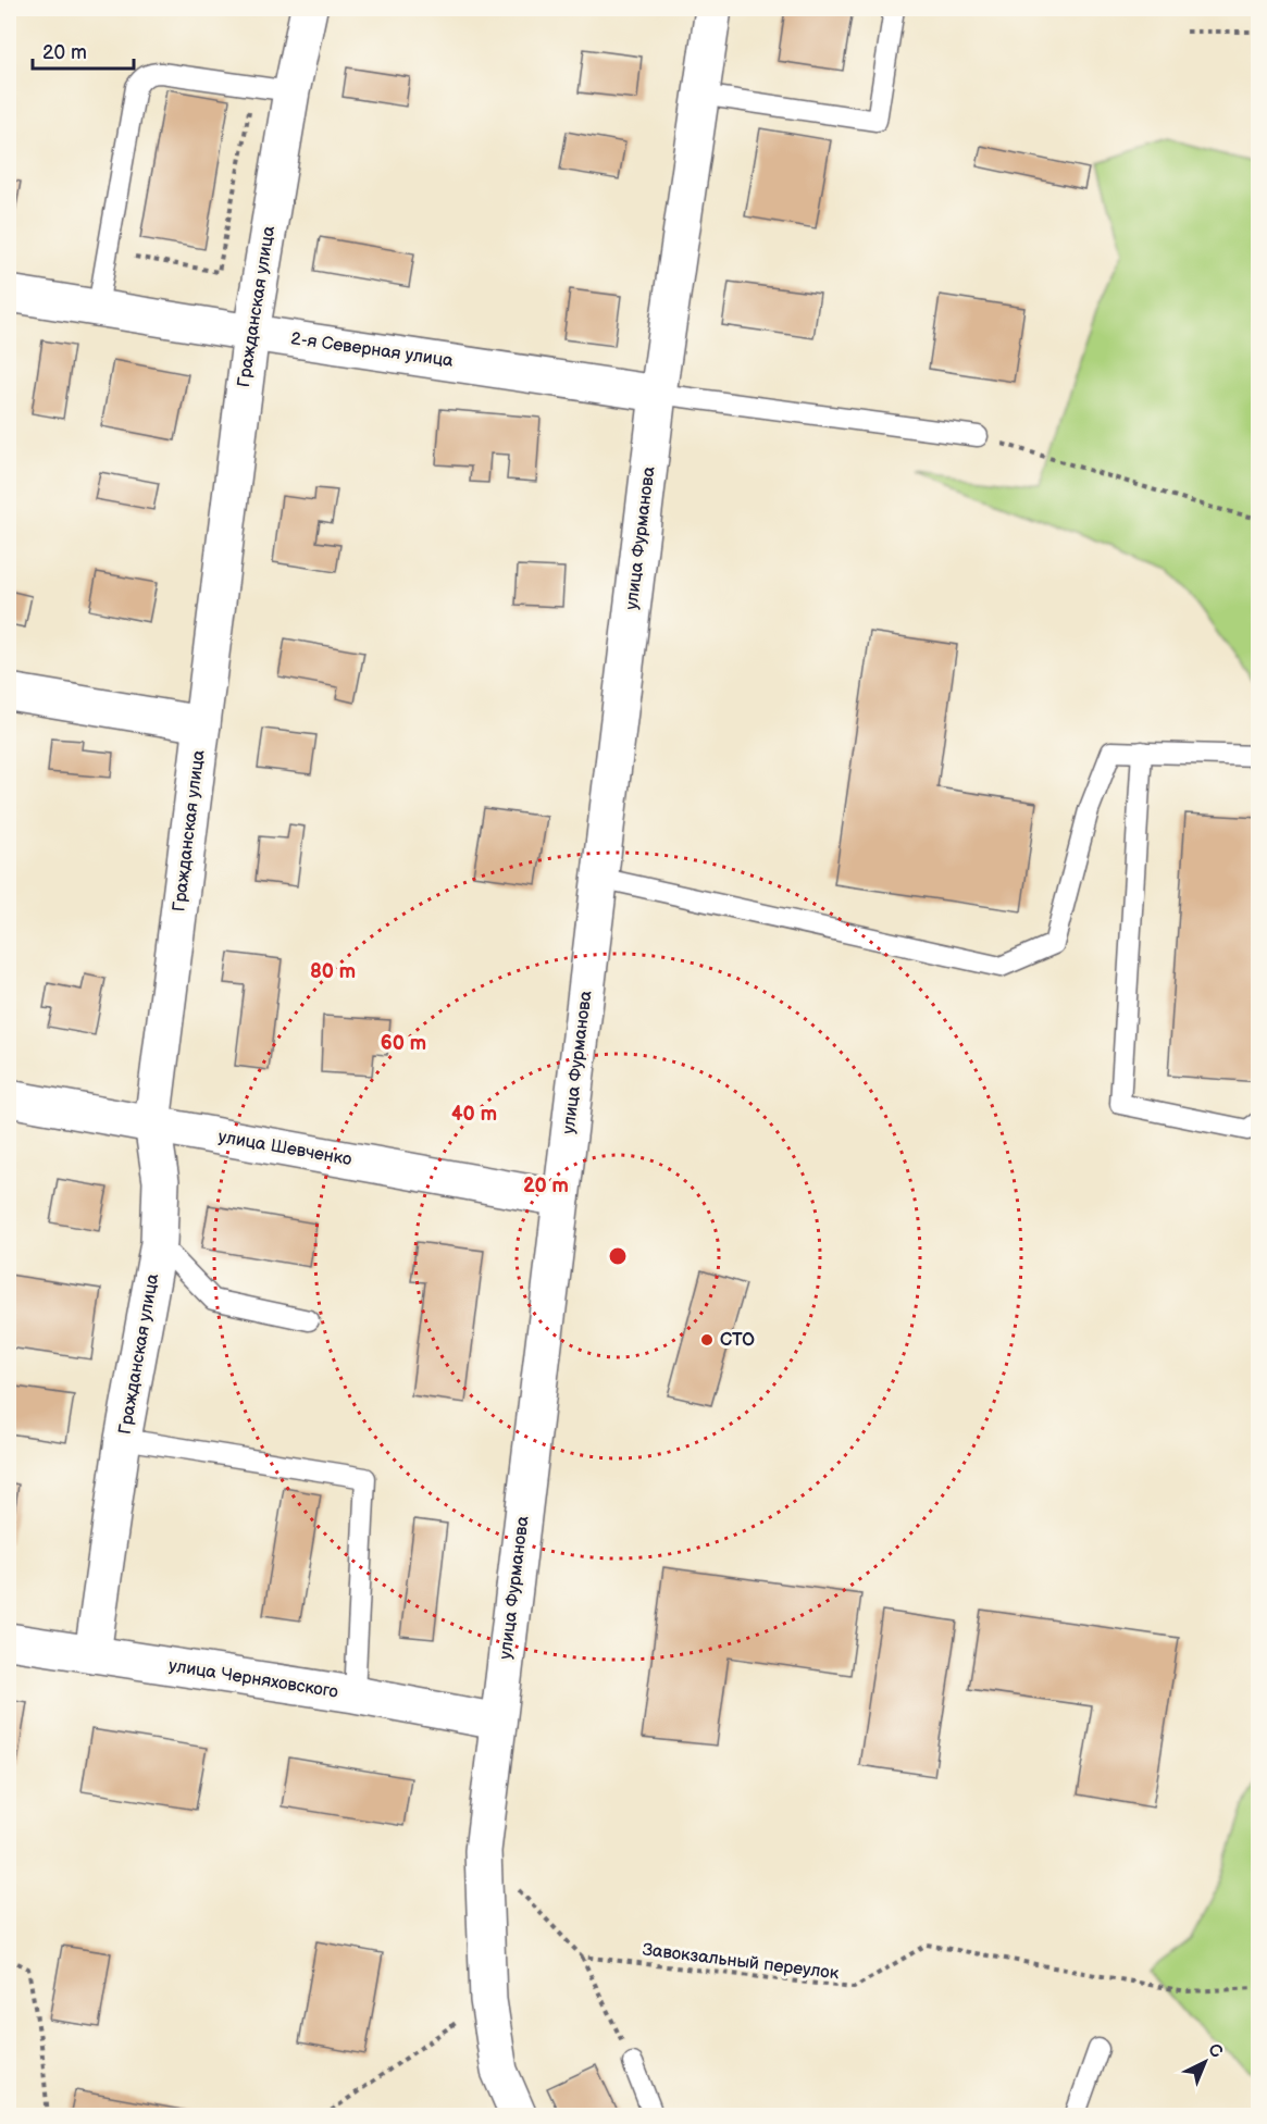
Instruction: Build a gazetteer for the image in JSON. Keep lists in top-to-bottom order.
{
  "streets": {
    "street": [
      "Гражданская улица",
      "2-я Северная улица",
      "улица Фурманова",
      "улица Шевченко",
      "улица Черняховского"
    ],
    "path": ["Завокзальный переулок"]
  },
  "crossings": [
    ["Гражданская улица", "2-я Северная улица"],
    ["Гражданская улица", "улица Шевченко"],
    ["Гражданская улица", "улица Черняховского"],
    ["2-я Северная улица", "улица Фурманова"],
    ["улица Фурманова", "улица Шевченко"],
    ["улица Фурманова", "улица Черняховского"]
  ],
  "places": ["СТО"],
  "scale_bar": "20 m",
  "north": "top right",
  "rings": [
    "80 m",
    "60 m",
    "40 m",
    "20 m"
  ]
}
